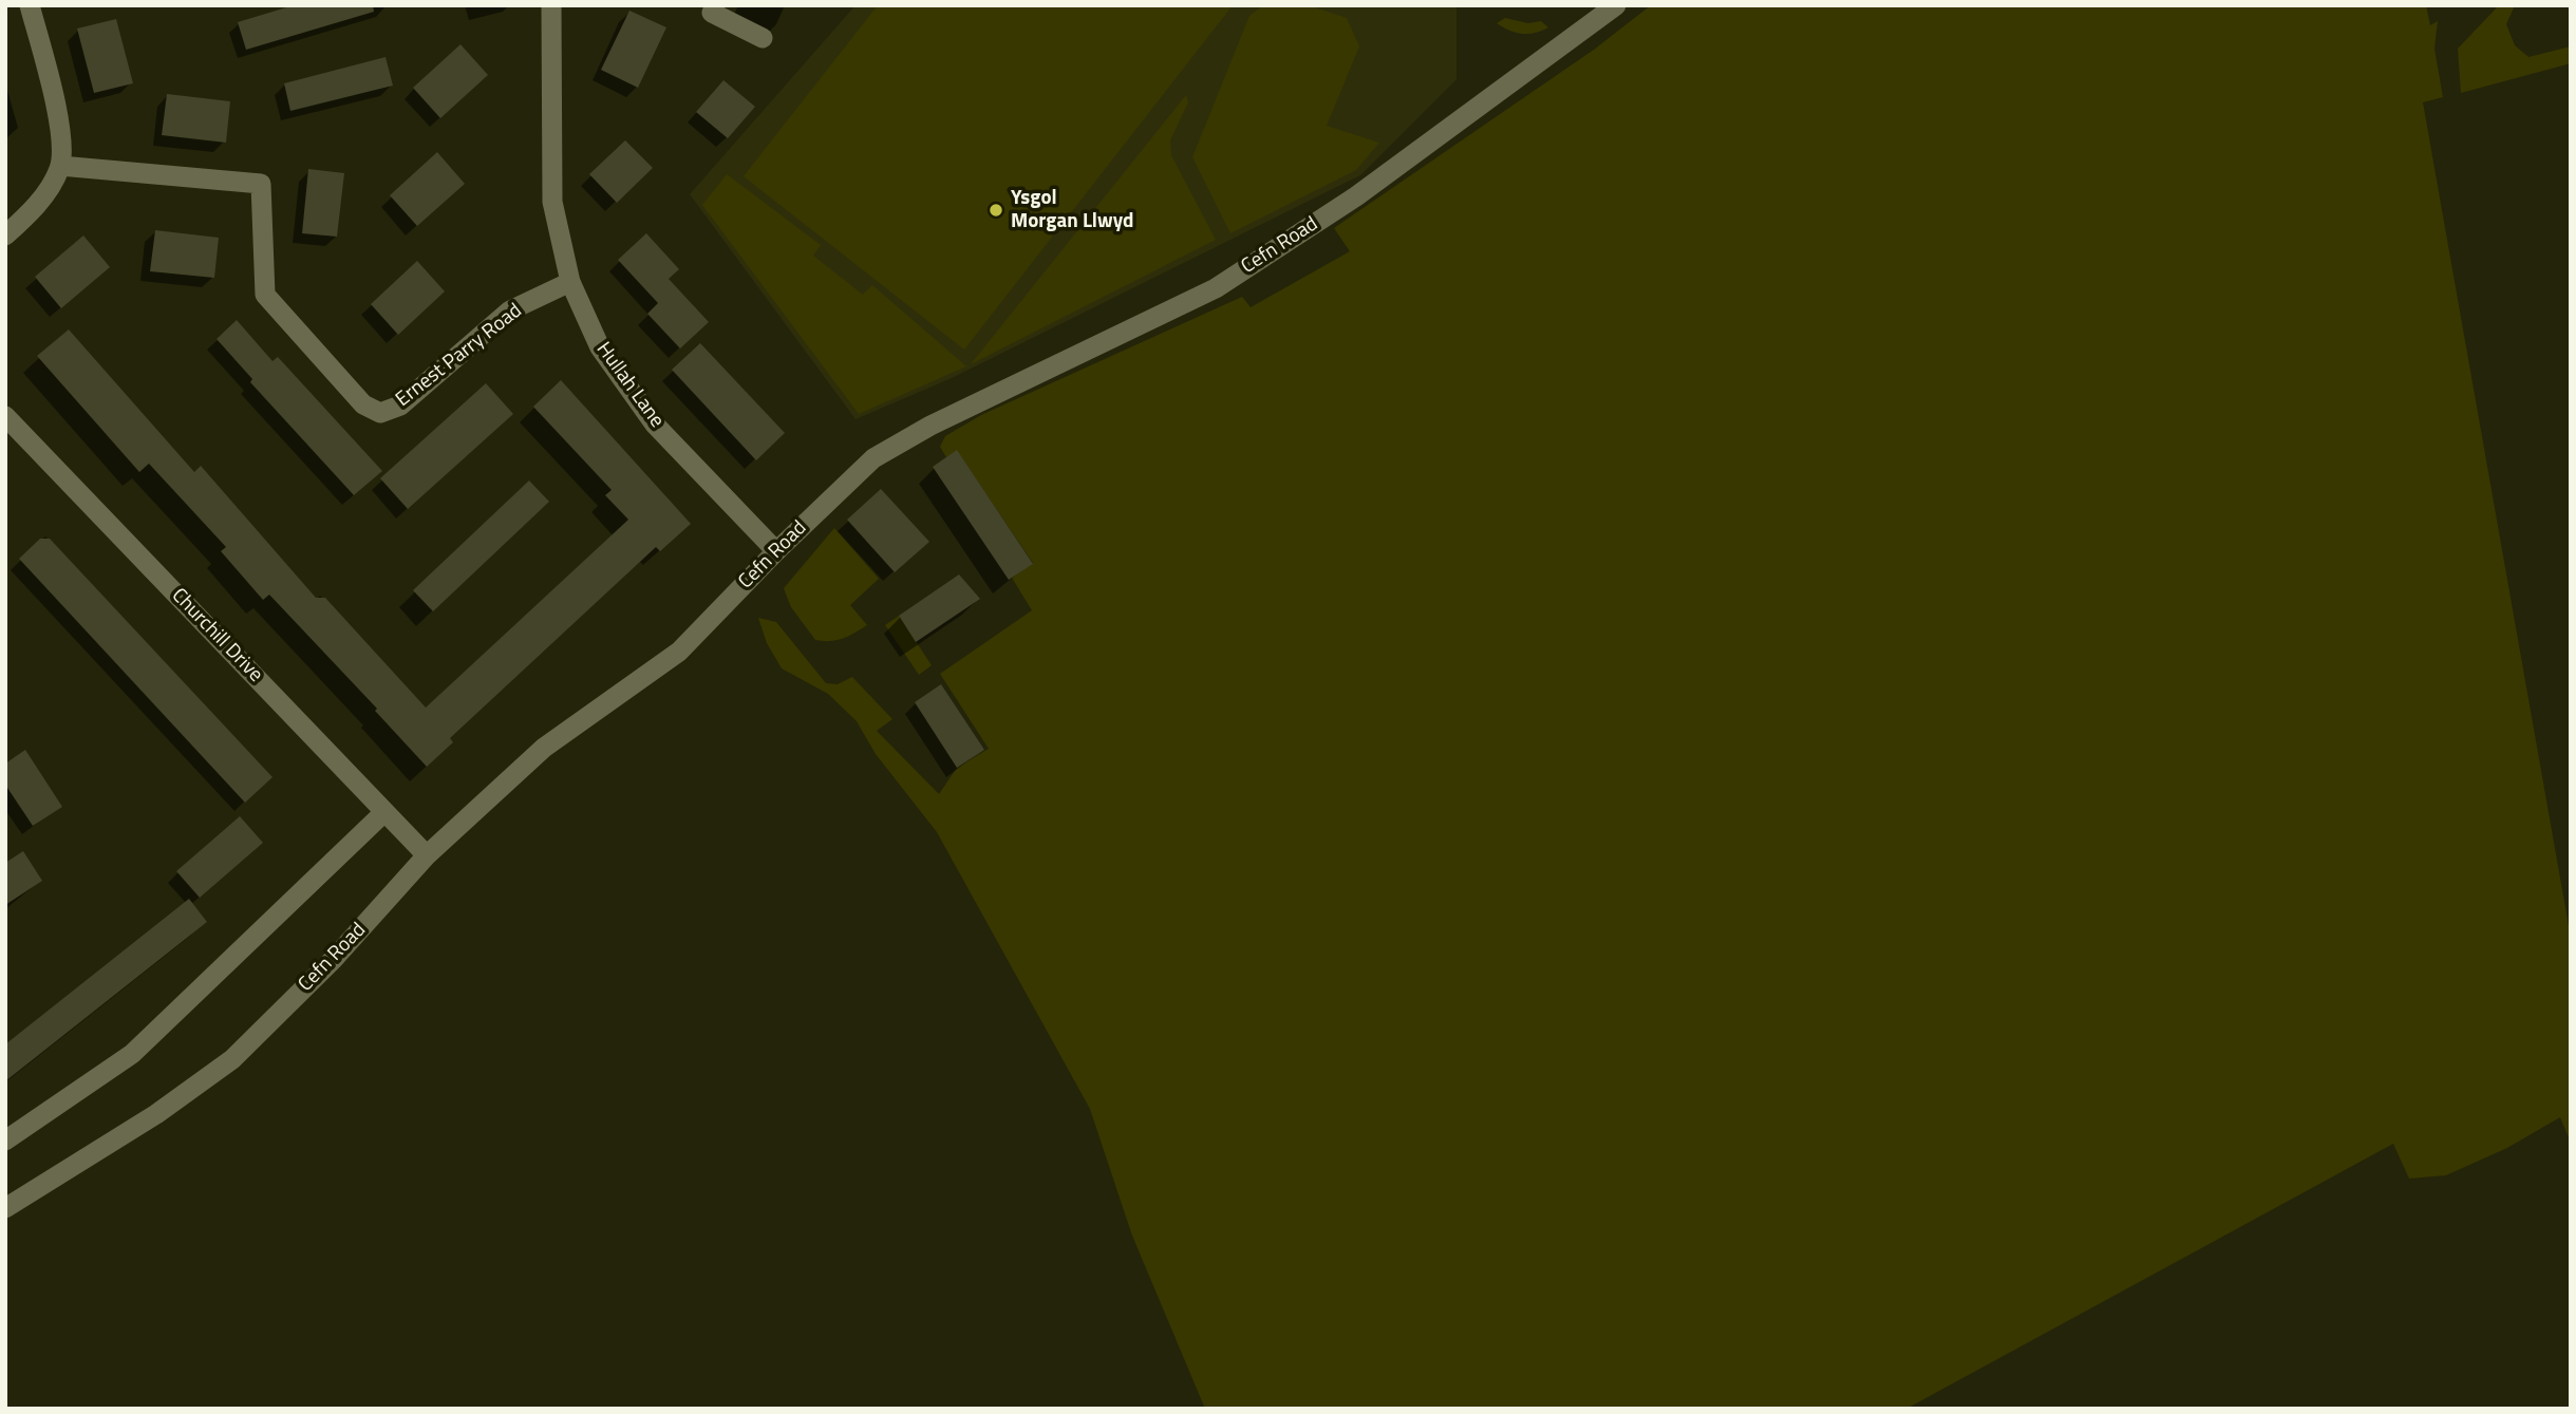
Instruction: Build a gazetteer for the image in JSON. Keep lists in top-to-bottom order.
{
  "streets": {
    "street": [
      "Cefn Road",
      "Ernest Parry Road",
      "Hullah Lane",
      "Churchill Drive"
    ]
  },
  "crossings": [
    ["Cefn Road", "Hullah Lane"],
    ["Cefn Road", "Churchill Drive"],
    ["Ernest Parry Road", "Hullah Lane"]
  ],
  "places": ["Ysgol Morgan Llwyd"]
}
